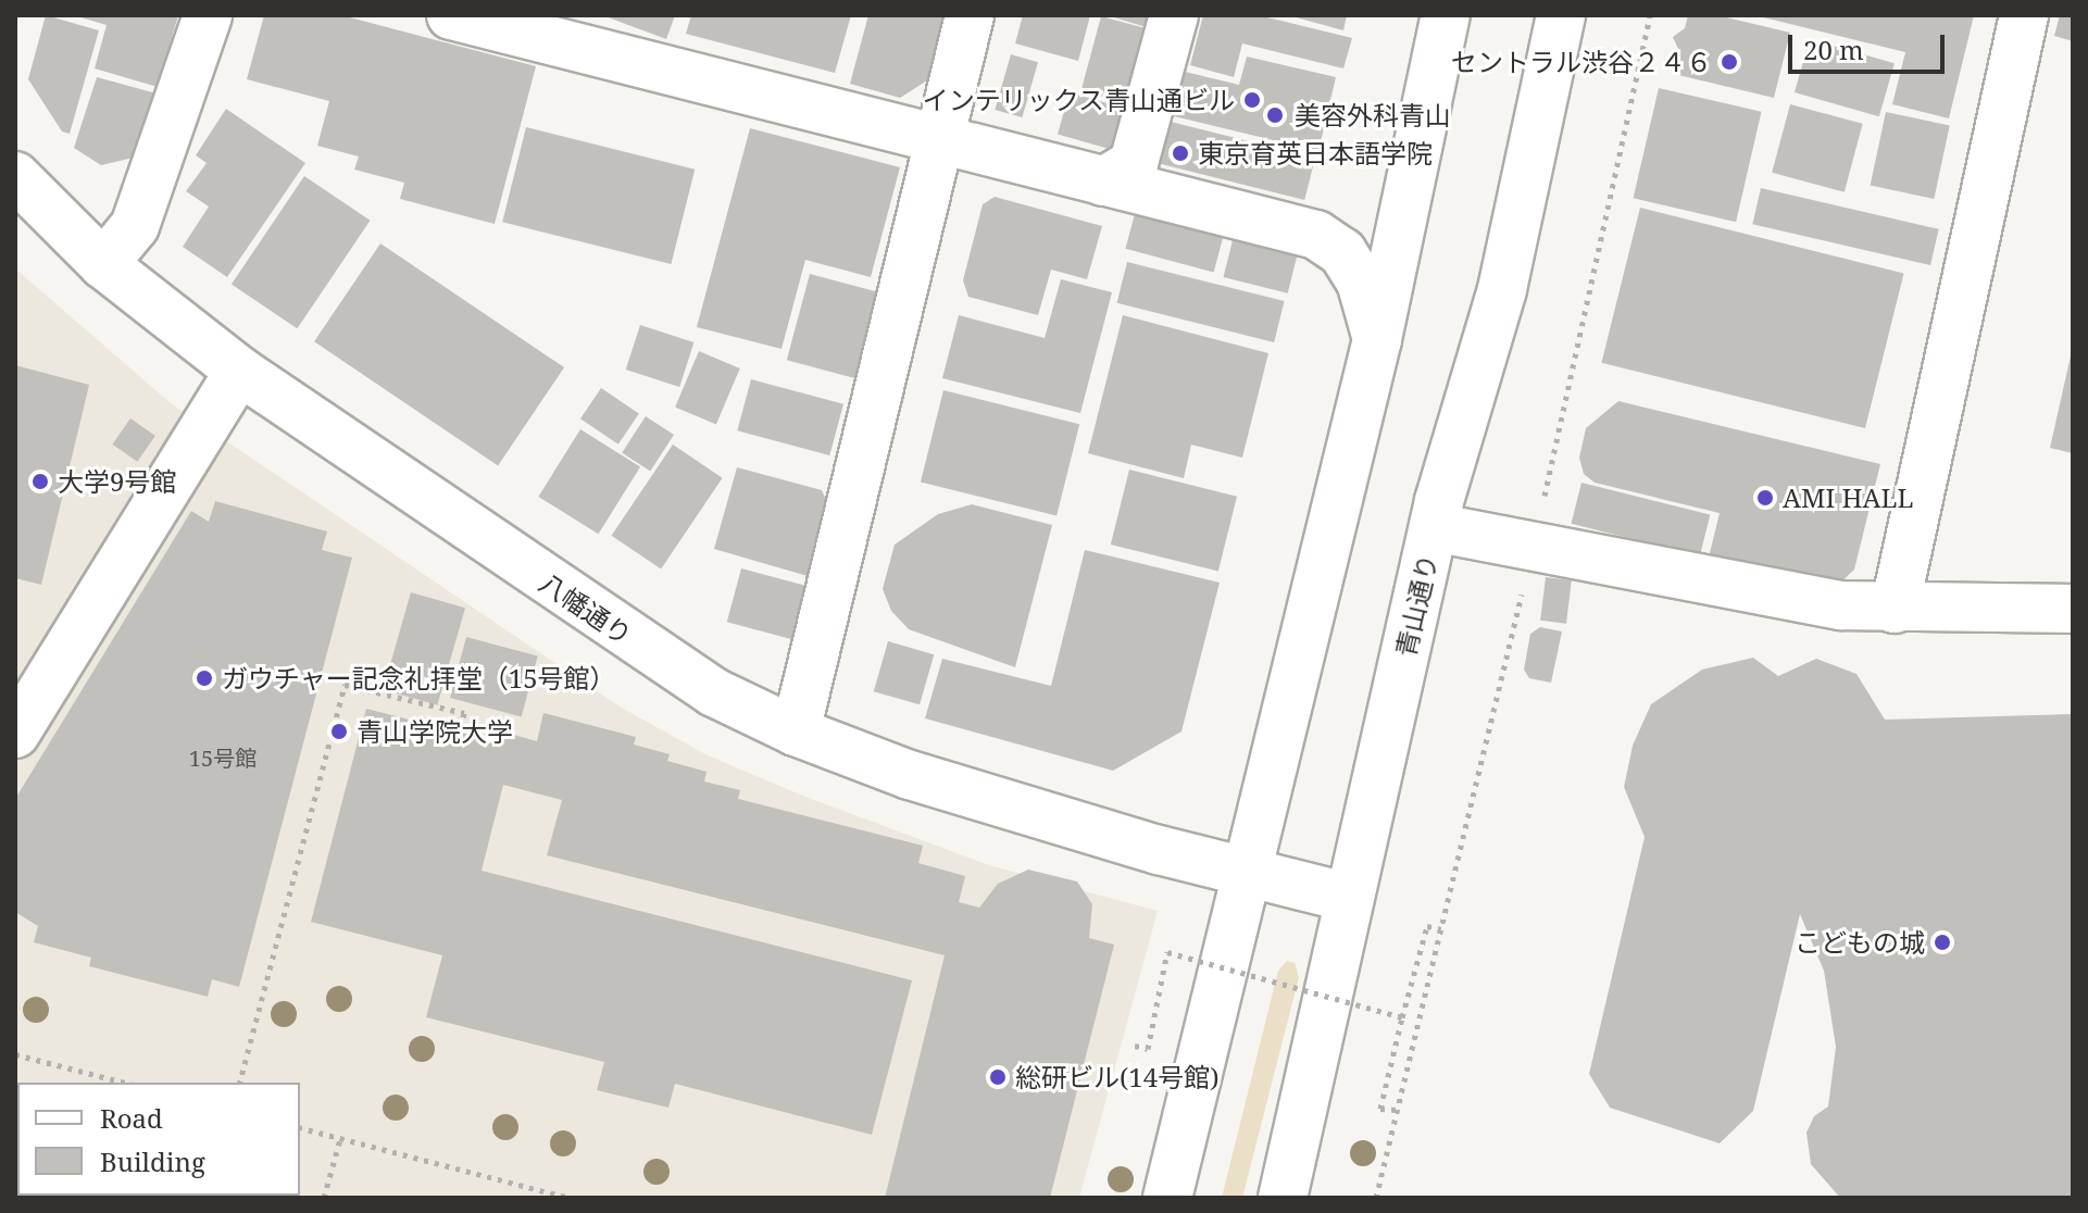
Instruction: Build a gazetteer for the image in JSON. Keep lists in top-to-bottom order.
{
  "streets": {
    "main road": ["青山通り", "八幡通り"]
  },
  "crossings": [
    ["青山通り", "八幡通り"]
  ],
  "places": [
    "セントラル渋谷２４６",
    "インテリックス青山通ビル",
    "美容外科青山",
    "東京育英日本語学院",
    "大学9号館",
    "AMI HALL",
    "ガウチャー記念礼拝堂（15号館）",
    "青山学院大学",
    "こどもの城",
    "総研ビル(14号館)"
  ],
  "house_numbers": ["15号館"],
  "legend": ["Road", "Building"],
  "scale_bar": "20 m"
}
